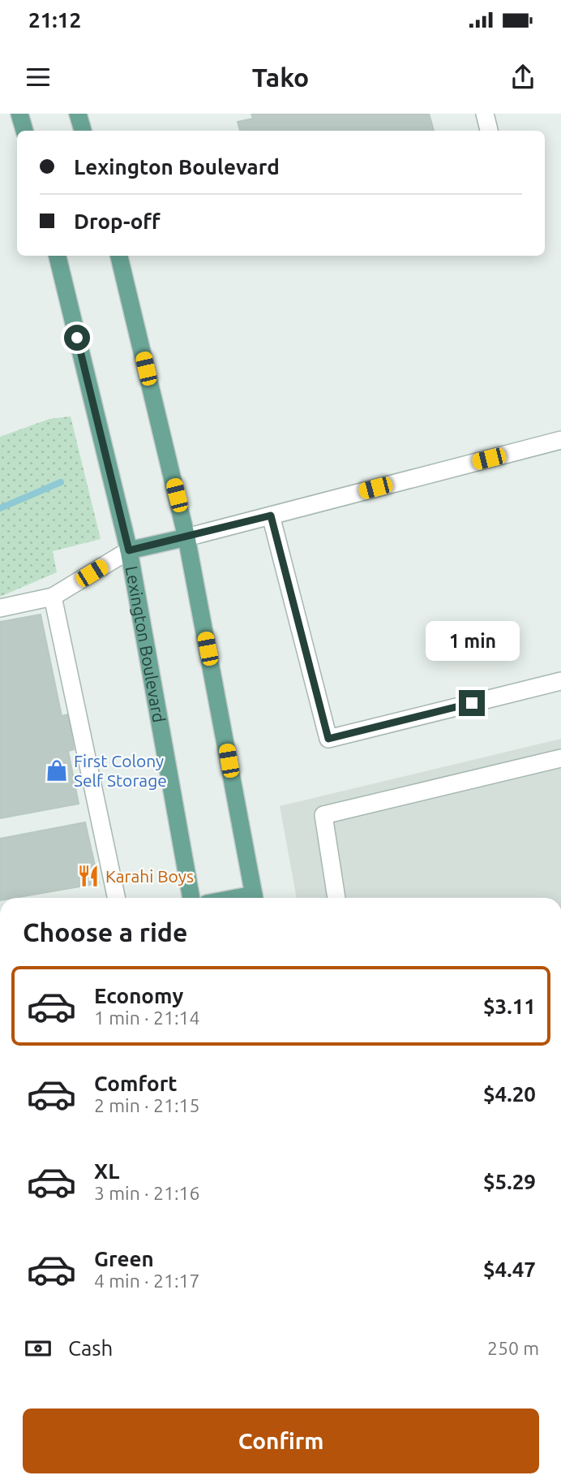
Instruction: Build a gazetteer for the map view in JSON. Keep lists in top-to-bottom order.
{
  "streets": {
    "main road": ["Lexington Boulevard"]
  },
  "places": {
    "shop": ["First Colony Self Storage"],
    "restaurant": ["Karahi Boys"]
  },
  "page": {
    "status": "21:12",
    "header": "Tako",
    "banner": ["Lexington Boulevard", "Drop-off"],
    "bubble": "1 min",
    "heading": "Choose a ride",
    "list": [
      {
        "name": "Economy",
        "note": "1 min · 21:14",
        "value": "$3.11"
      },
      {
        "name": "Comfort",
        "note": "2 min · 21:15",
        "value": "$4.20"
      },
      {
        "name": "XL",
        "note": "3 min · 21:16",
        "value": "$5.29"
      },
      {
        "name": "Green",
        "note": "4 min · 21:17",
        "value": "$4.47"
      }
    ],
    "pay": ["Cash", "250 m"],
    "buttons": "Confirm"
  }
}
